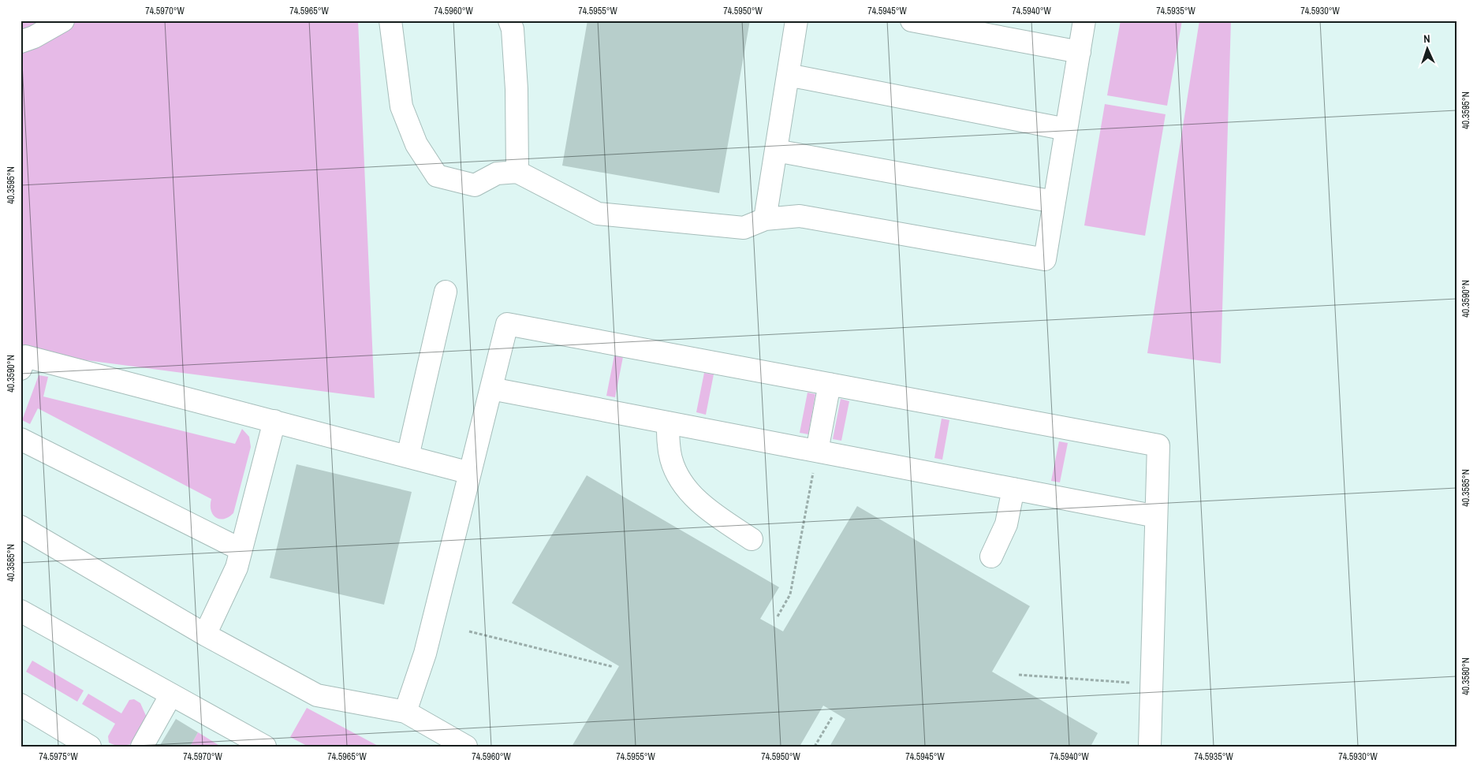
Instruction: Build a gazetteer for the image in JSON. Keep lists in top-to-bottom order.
{
  "north": "top",
  "coordinates": [
    "74.5970°W",
    "74.5965°W",
    "74.5960°W",
    "74.5955°W",
    "74.5950°W",
    "74.5945°W",
    "74.5940°W",
    "74.5935°W",
    "74.5930°W",
    "40.3595°N",
    "40.3590°N",
    "40.3585°N",
    "40.3580°N",
    "74.5975°W"
  ]
}
